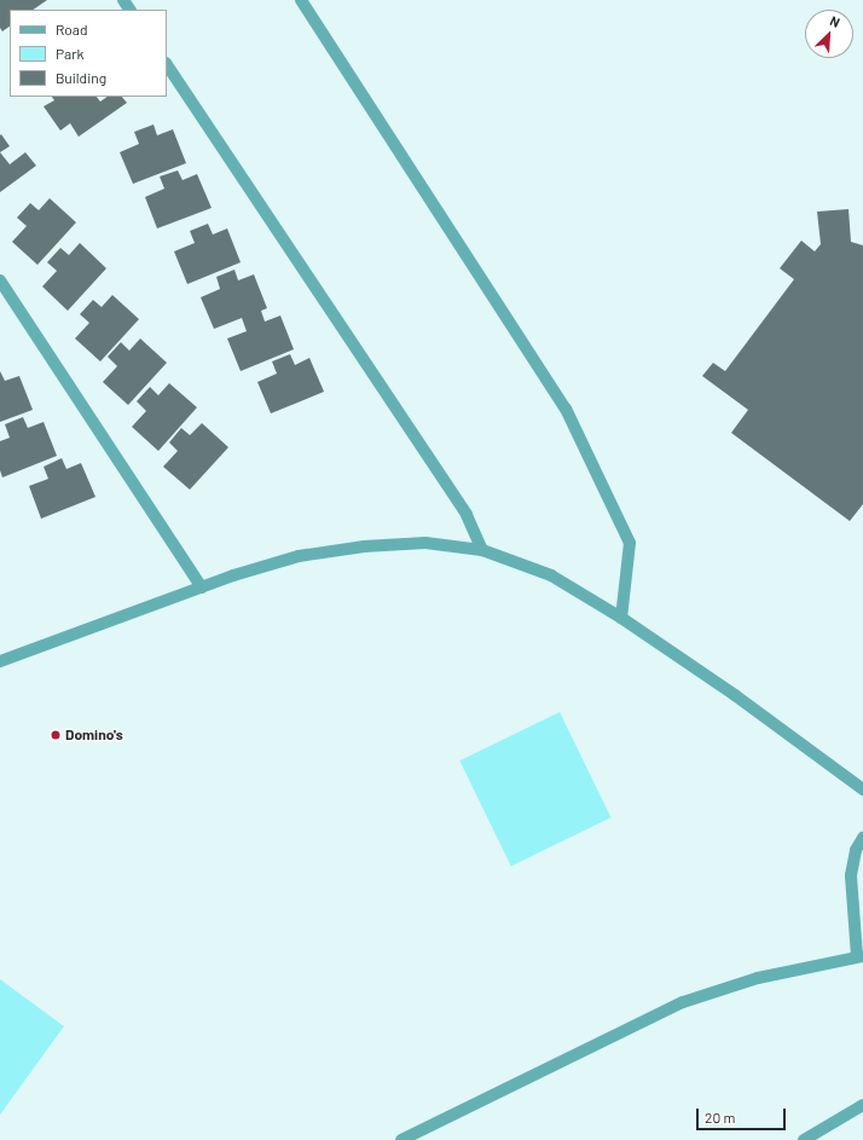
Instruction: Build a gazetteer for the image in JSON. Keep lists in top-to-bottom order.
{
  "places": ["Domino's"],
  "legend": ["Road", "Park", "Building"],
  "scale_bar": "20 m",
  "north": "top right"
}
